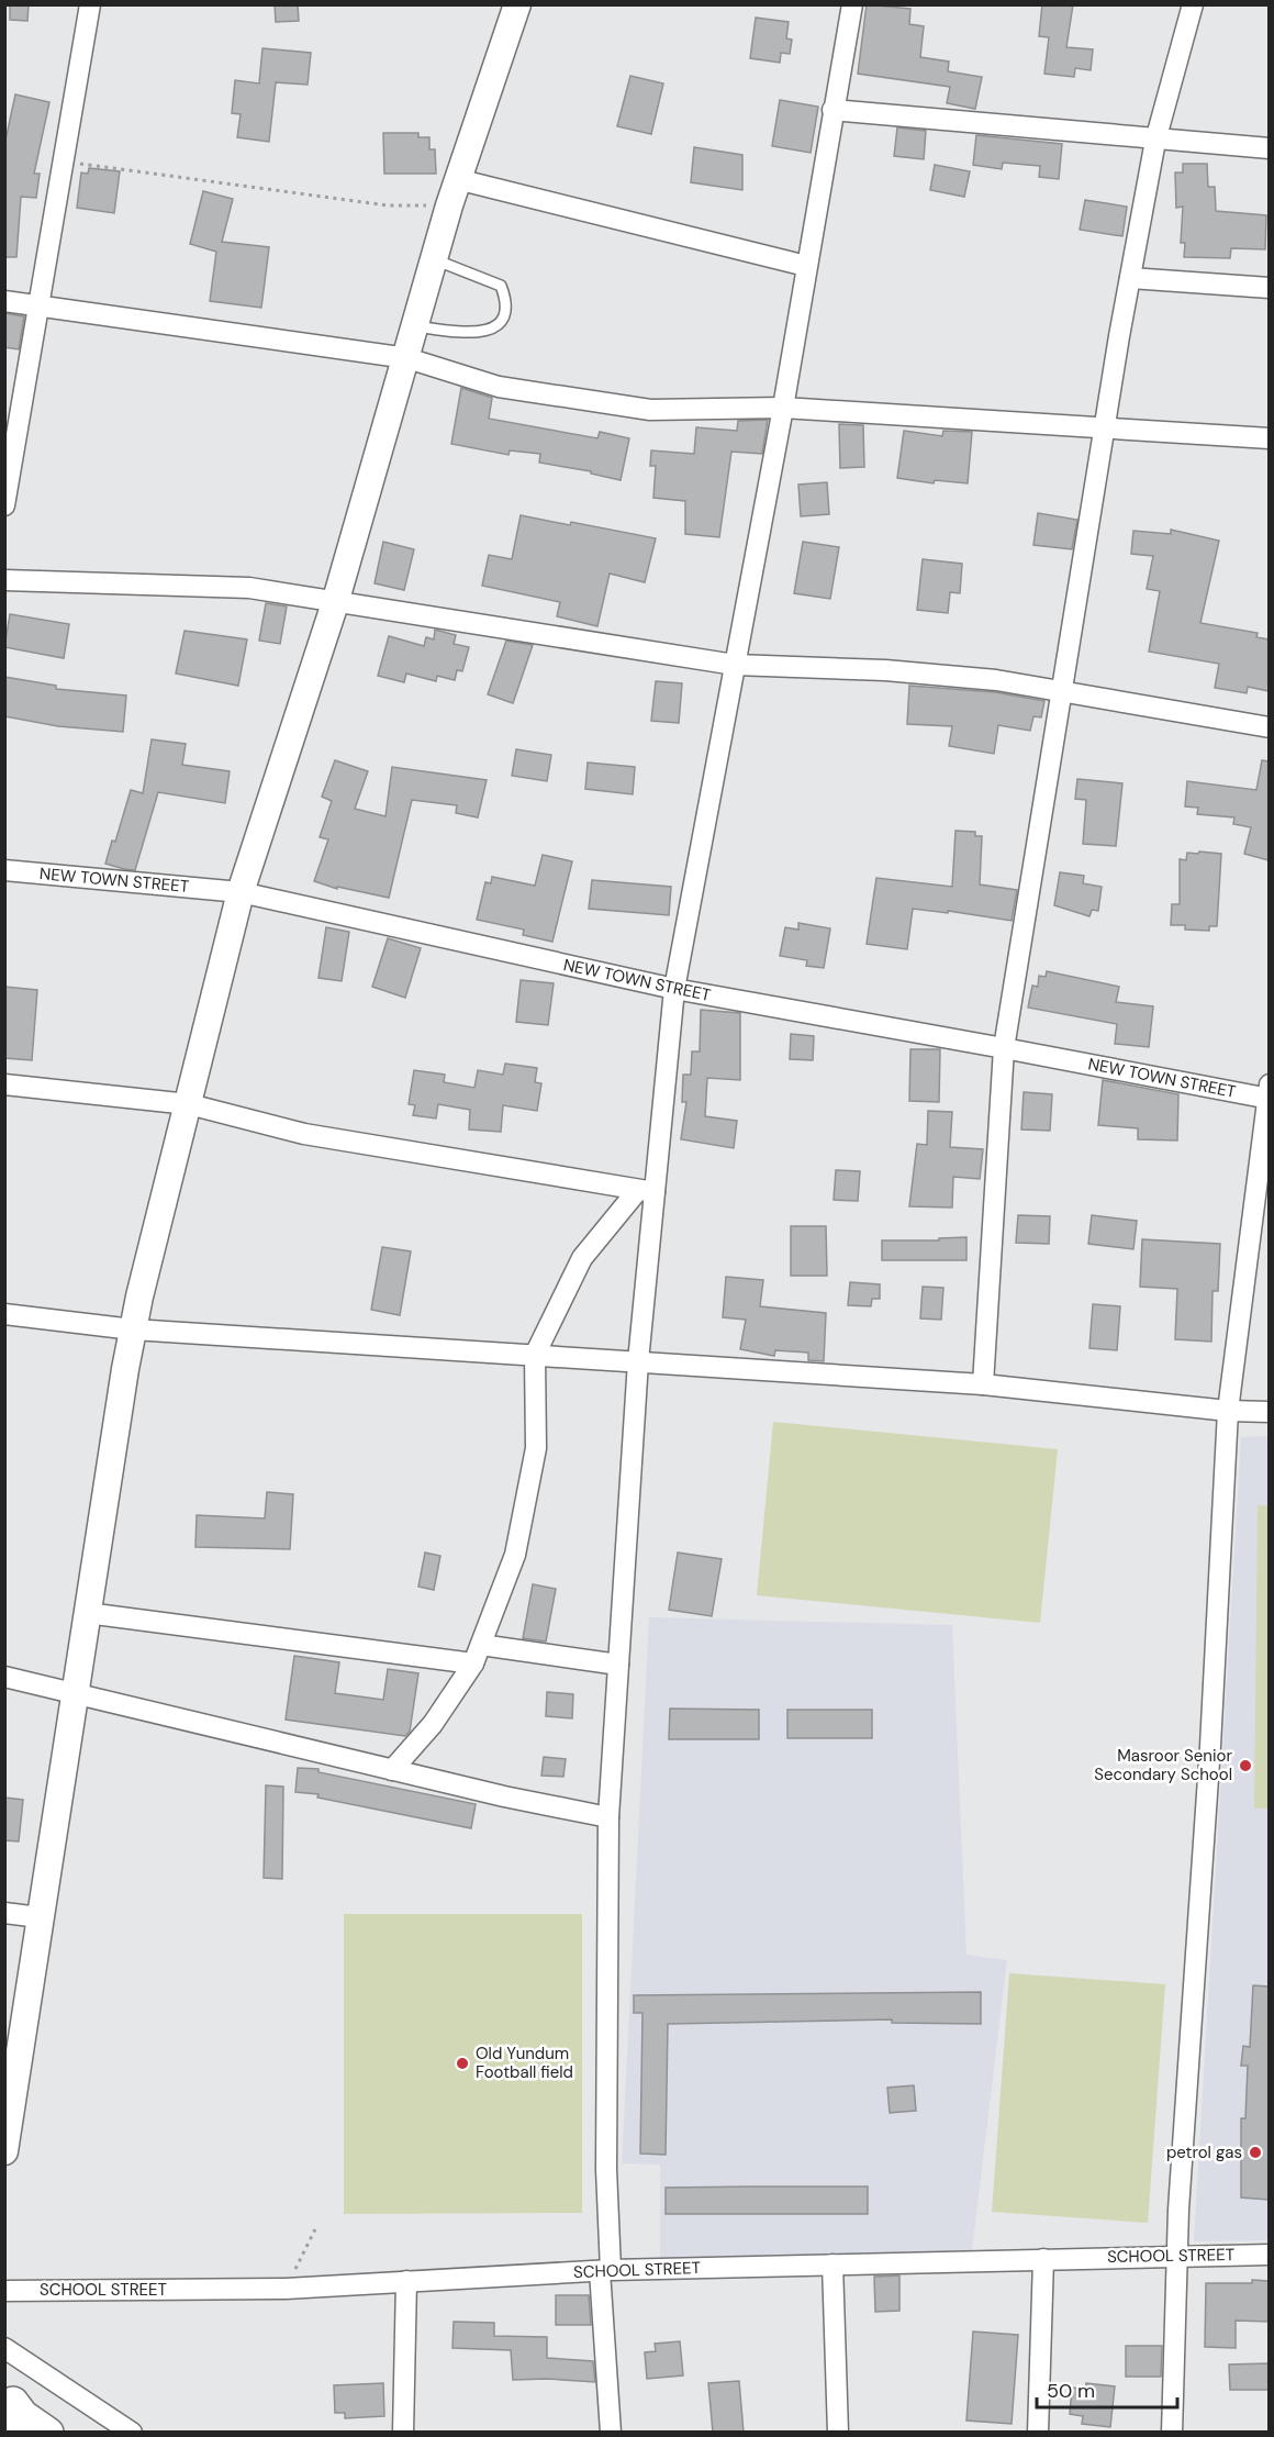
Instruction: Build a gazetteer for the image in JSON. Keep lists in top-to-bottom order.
{
  "streets": {
    "street": ["NEW TOWN STREET", "SCHOOL STREET"]
  },
  "places": ["Masroor Senior Secondary School", "Old Yundum Football field", "petrol gas"],
  "scale_bar": "50 m"
}
